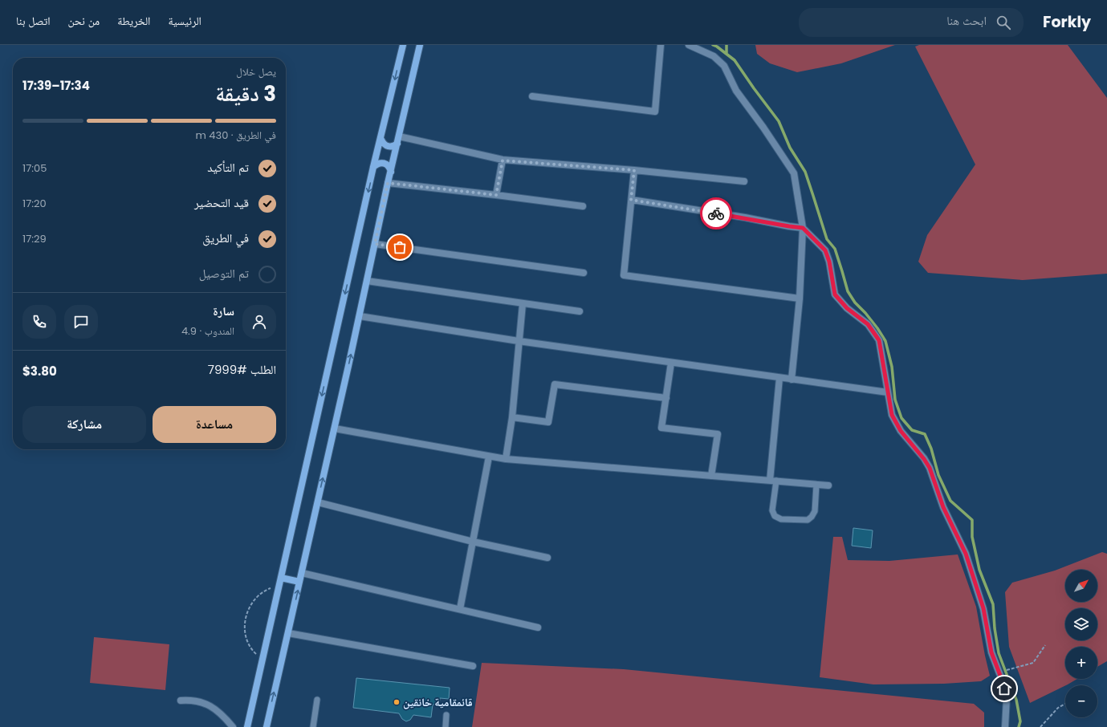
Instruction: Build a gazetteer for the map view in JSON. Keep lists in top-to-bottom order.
{
  "places": ["قائمقامية خانقين"],
  "north": "top right",
  "page": {
    "header": "Forkly",
    "search": "ابحث هنا",
    "nav": [
      "الرئيسية",
      "الخريطة",
      "من نحن",
      "اتصل بنا"
    ],
    "heading": ["3 دقيقة", "يصل خلال", "17:34–17:39"],
    "panel": [
      "سارة",
      "المندوب · 4.9",
      "الطلب #7999",
      "$3.80"
    ],
    "bar": "في الطريق · 430 m",
    "list": [
      ["تم التأكيد", "17:05"],
      ["قيد التحضير", "17:20"],
      ["في الطريق", "17:29"],
      "تم التوصيل"
    ],
    "buttons": ["مساعدة", "مشاركة"],
    "map_buttons": ["+", "−"]
  }
}
